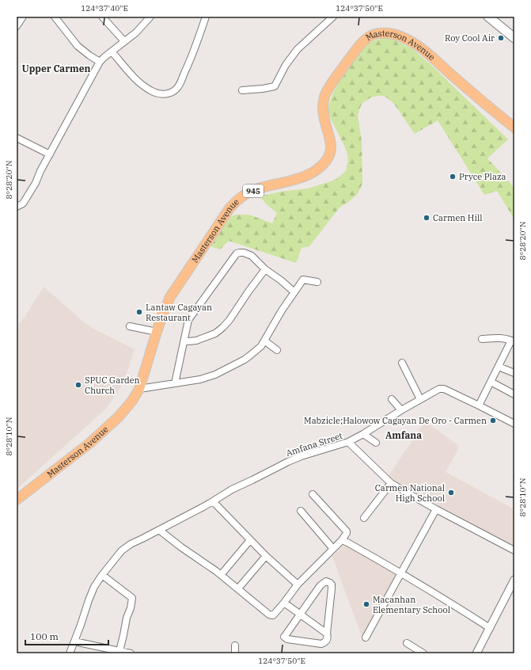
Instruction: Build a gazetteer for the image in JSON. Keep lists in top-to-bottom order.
{
  "streets": {
    "main road": ["Masterson Avenue", "945"],
    "street": ["Amfana Street"]
  },
  "districts": ["Upper Carmen", "Amfana"],
  "places": [
    "Roy Cool Air",
    "Pryce Plaza",
    "Carmen Hill",
    "Lantaw Cagayan Restaurant",
    "SPUC Garden Church",
    "Mabzicle;Halowow Cagayan De Oro - Carmen",
    "Carmen National High School",
    "Macanhan Elementary School"
  ],
  "scale_bar": "100 m",
  "coordinates": [
    "124°37'40\"E",
    "124°37'50\"E",
    "8°28'20\"N",
    "8°28'10\"N"
  ]
}
